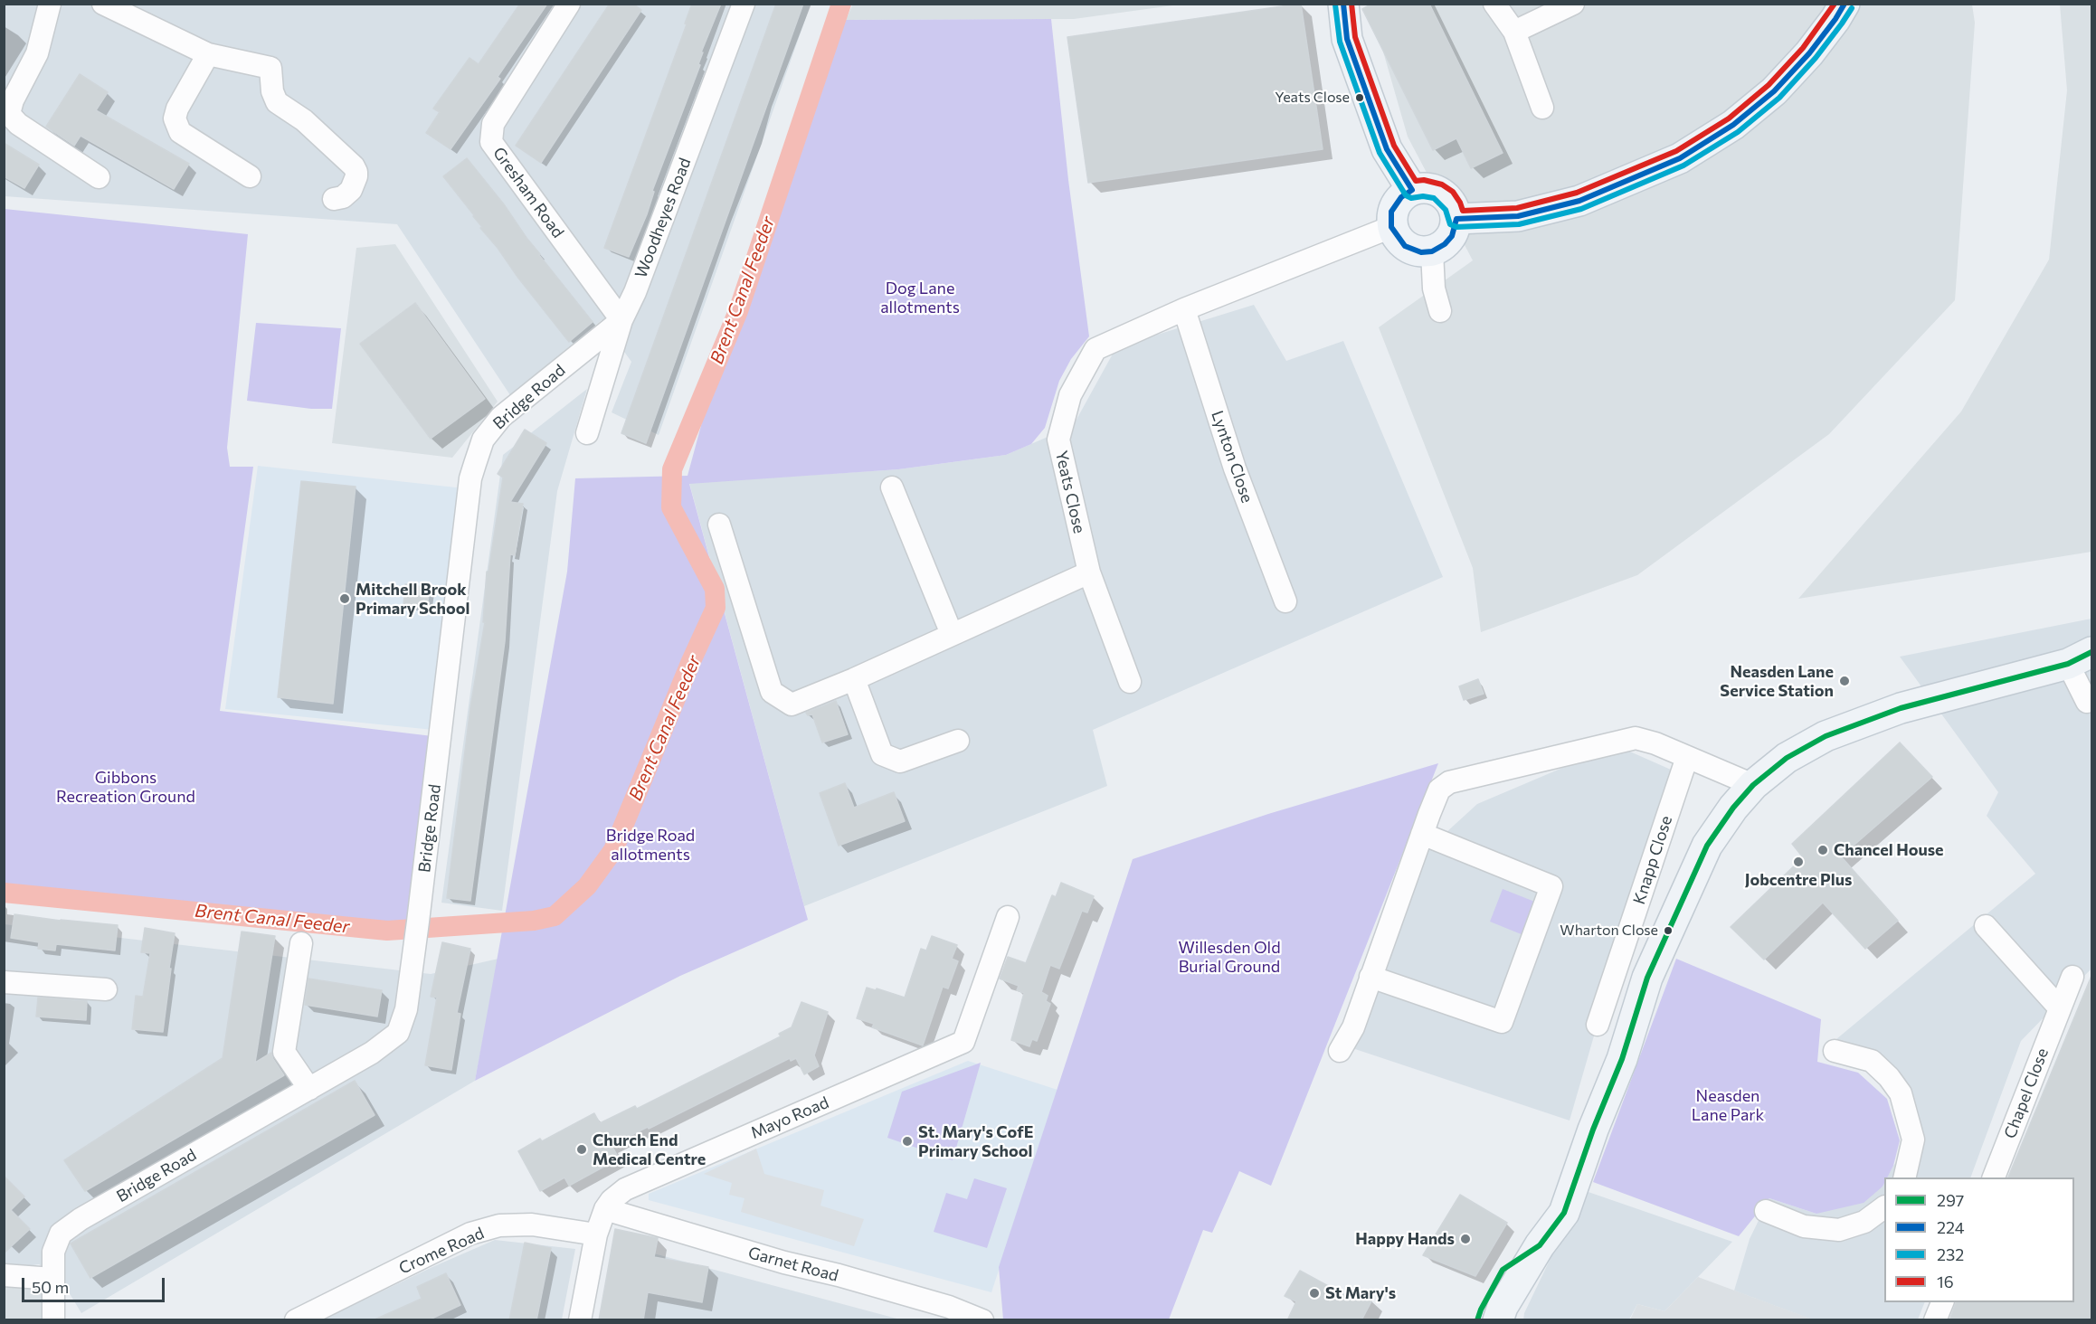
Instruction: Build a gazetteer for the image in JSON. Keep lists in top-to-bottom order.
{
  "streets": {
    "street": [
      "Gresham Road",
      "Woodheyes Road",
      "Bridge Road",
      "Lynton Close",
      "Yeats Close",
      "Knapp Close",
      "Chapel Close",
      "Mayo Road",
      "Crome Road",
      "Garnet Road"
    ]
  },
  "crossings": [
    ["Gresham Road", "Woodheyes Road"],
    ["Gresham Road", "Bridge Road"],
    ["Woodheyes Road", "Bridge Road"],
    ["Lynton Close", "Yeats Close"],
    ["Mayo Road", "Crome Road"],
    ["Mayo Road", "Garnet Road"]
  ],
  "water": ["Brent Canal Feeder"],
  "parks": [
    "Dog Lane allotments",
    "Gibbons Recreation Ground",
    "Bridge Road allotments",
    "Willesden Old Burial Ground",
    "Neasden Lane Park"
  ],
  "places": [
    "Yeats Close",
    "Mitchell Brook Primary School",
    "Neasden Lane Service Station",
    "Chancel House",
    "Jobcentre Plus",
    "Wharton Close",
    "St. Mary's CofE Primary School",
    "Church End Medical Centre",
    "Happy Hands",
    "St Mary's"
  ],
  "lines": [
    "transit line 224",
    "transit line 16",
    "transit line 232",
    "transit line 297"
  ],
  "legend": [
    "297",
    "224",
    "232",
    "16"
  ],
  "scale_bar": "50 m"
}
